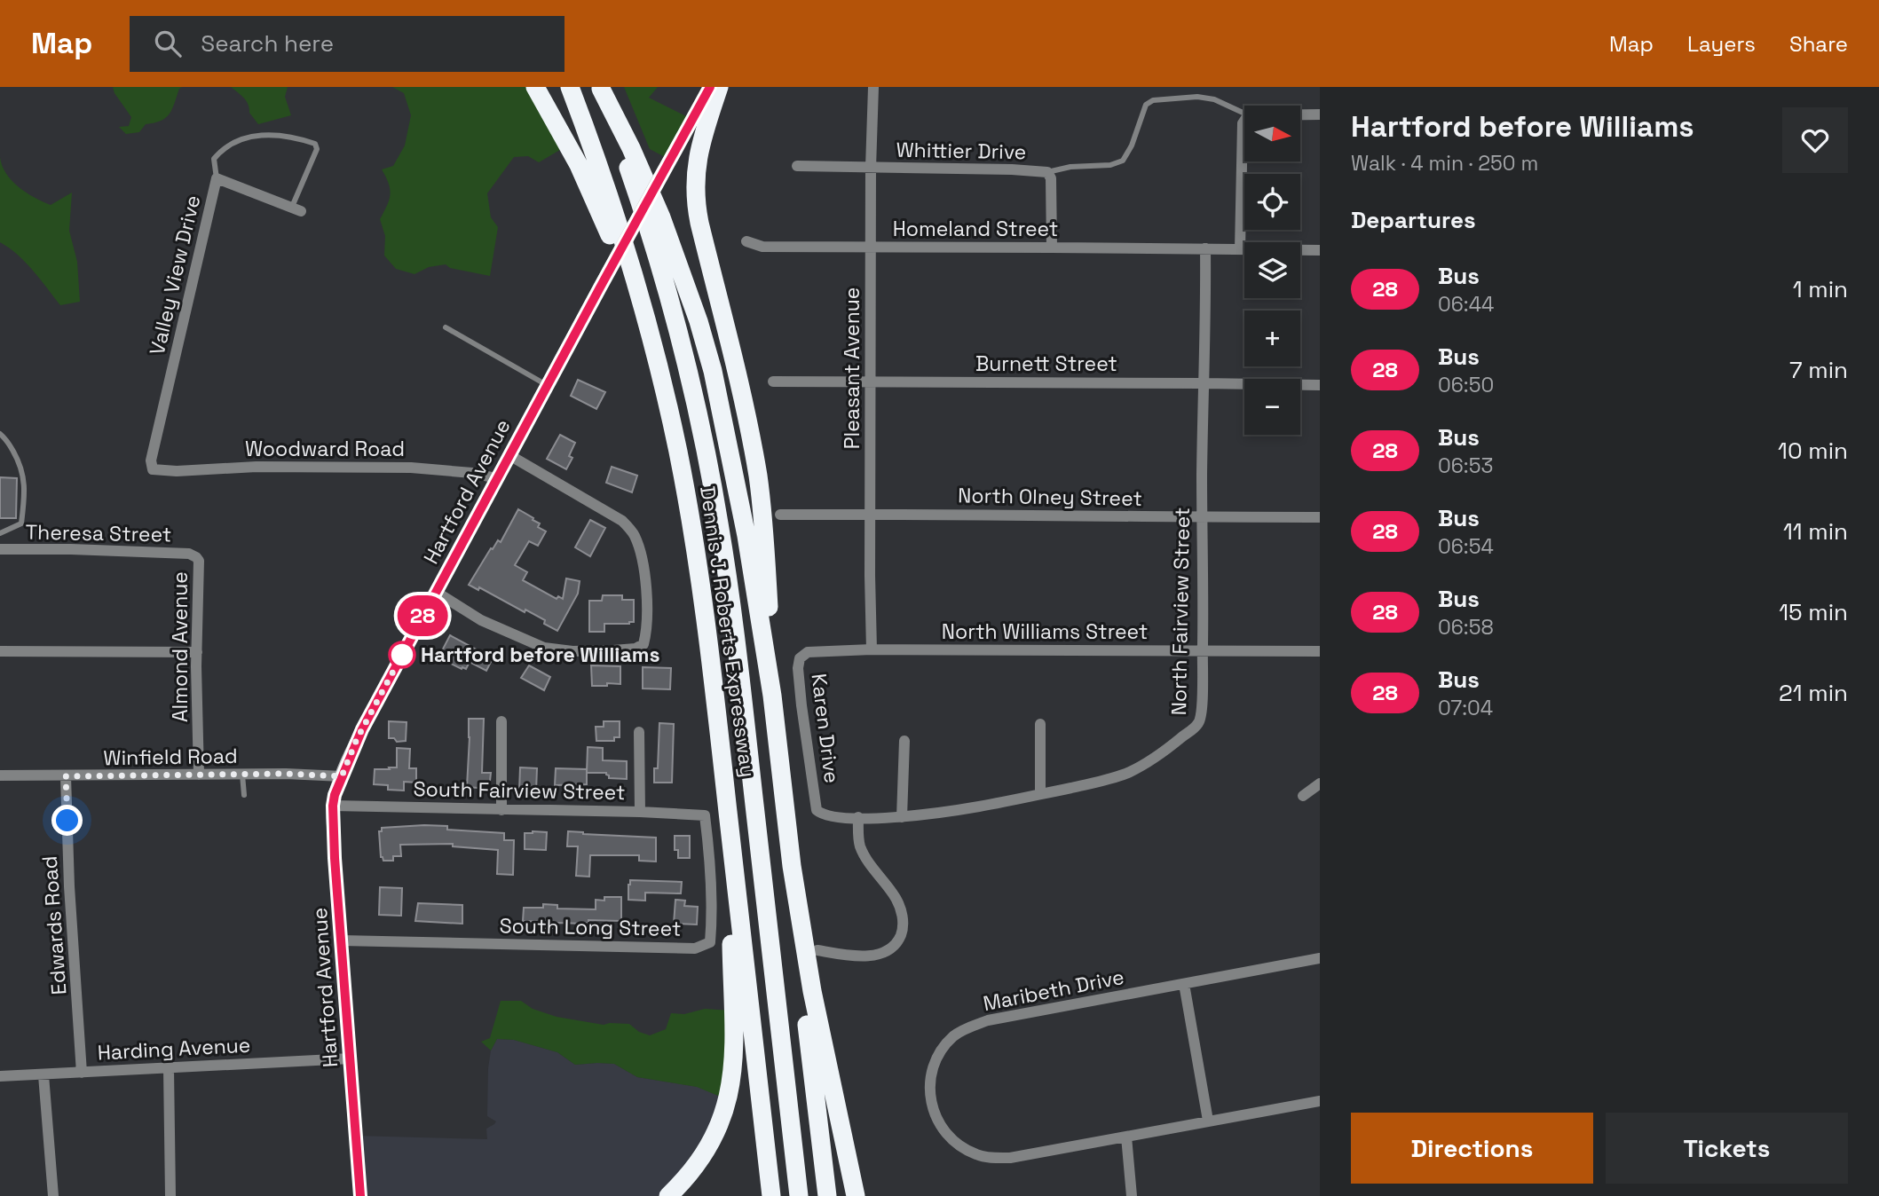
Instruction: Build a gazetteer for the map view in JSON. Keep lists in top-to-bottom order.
{
  "streets": {
    "highway": ["Dennis J. Roberts Expressway"],
    "main road": ["Hartford Avenue"],
    "street": [
      "Whittier Drive",
      "Homeland Street",
      "Valley View Drive",
      "Burnett Street",
      "Pleasant Avenue",
      "Woodward Road",
      "North Olney Street",
      "Theresa Street",
      "North Fairview Street",
      "North Williams Street",
      "Almond Avenue",
      "Karen Drive",
      "Winfield Road",
      "South Fairview Street",
      "Edwards Road",
      "South Long Street",
      "Maribeth Drive",
      "Harding Avenue"
    ]
  },
  "crossings": [
    ["Whittier Drive", "Homeland Street"],
    ["Whittier Drive", "Pleasant Avenue"],
    ["Homeland Street", "Pleasant Avenue"],
    ["Homeland Street", "North Fairview Street"],
    ["Valley View Drive", "Woodward Road"],
    ["Burnett Street", "Pleasant Avenue"],
    ["Burnett Street", "North Fairview Street"],
    ["Pleasant Avenue", "North Olney Street"],
    ["Pleasant Avenue", "North Williams Street"],
    ["Woodward Road", "Hartford Avenue"],
    ["Hartford Avenue", "Winfield Road"],
    ["Hartford Avenue", "South Fairview Street"],
    ["Hartford Avenue", "South Long Street"],
    ["Hartford Avenue", "Harding Avenue"],
    ["North Olney Street", "North Fairview Street"],
    ["Theresa Street", "Almond Avenue"],
    ["North Fairview Street", "North Williams Street"],
    ["North Fairview Street", "Karen Drive"],
    ["North Williams Street", "Karen Drive"],
    ["Almond Avenue", "Winfield Road"],
    ["Winfield Road", "Edwards Road"],
    ["South Fairview Street", "South Long Street"],
    ["Edwards Road", "Harding Avenue"]
  ],
  "places": ["Hartford before Williams"],
  "lines": ["bus line 28"],
  "north": "right",
  "page": {
    "header": "Map",
    "search": "Search here",
    "nav": ["Map", "Layers", "Share"],
    "on_map": "28",
    "heading": [
      ["Hartford before Williams", "Walk · 4 min · 250 m"],
      "Departures"
    ],
    "map_buttons": ["+", "−"],
    "list": [
      {
        "mark": "28",
        "name": "Bus",
        "note": "06:44",
        "value": "1 min"
      },
      {
        "mark": "28",
        "name": "Bus",
        "note": "06:50",
        "value": "7 min"
      },
      {
        "mark": "28",
        "name": "Bus",
        "note": "06:53",
        "value": "10 min"
      },
      {
        "mark": "28",
        "name": "Bus",
        "note": "06:54",
        "value": "11 min"
      },
      {
        "mark": "28",
        "name": "Bus",
        "note": "06:58",
        "value": "15 min"
      },
      {
        "mark": "28",
        "name": "Bus",
        "note": "07:04",
        "value": "21 min"
      }
    ],
    "buttons": ["Directions", "Tickets"]
  }
}
